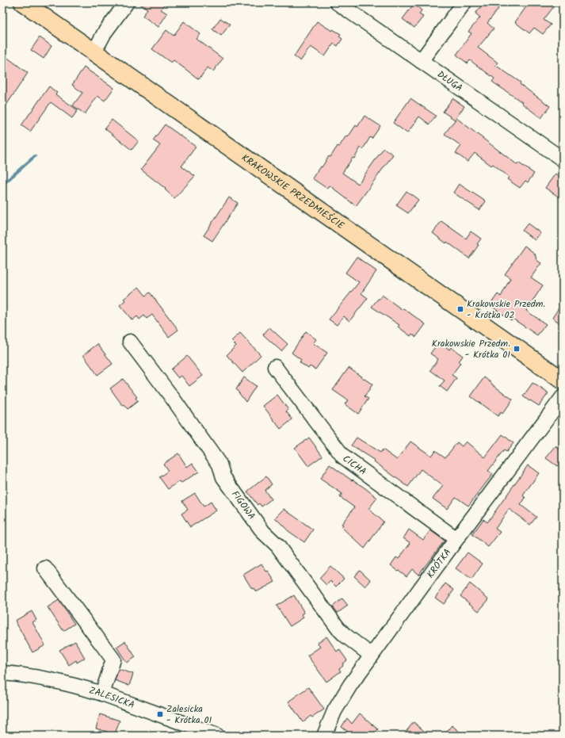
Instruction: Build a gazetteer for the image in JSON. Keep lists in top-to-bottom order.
{
  "streets": {
    "main road": ["KRAKOWSKIE PRZEDMIEŚCIE"],
    "street": [
      "DŁUGA",
      "CICHA",
      "FIGOWA",
      "KRÓTKA",
      "ZALESICKA"
    ]
  },
  "crossings": [
    ["CICHA", "KRÓTKA"],
    ["FIGOWA", "KRÓTKA"]
  ],
  "places": {
    "transit": ["Krakowskie Przedm. - Krótka 02", "Krakowskie Przedm. - Krótka 01", "Zalesicka - Krótka 01"]
  }
}
